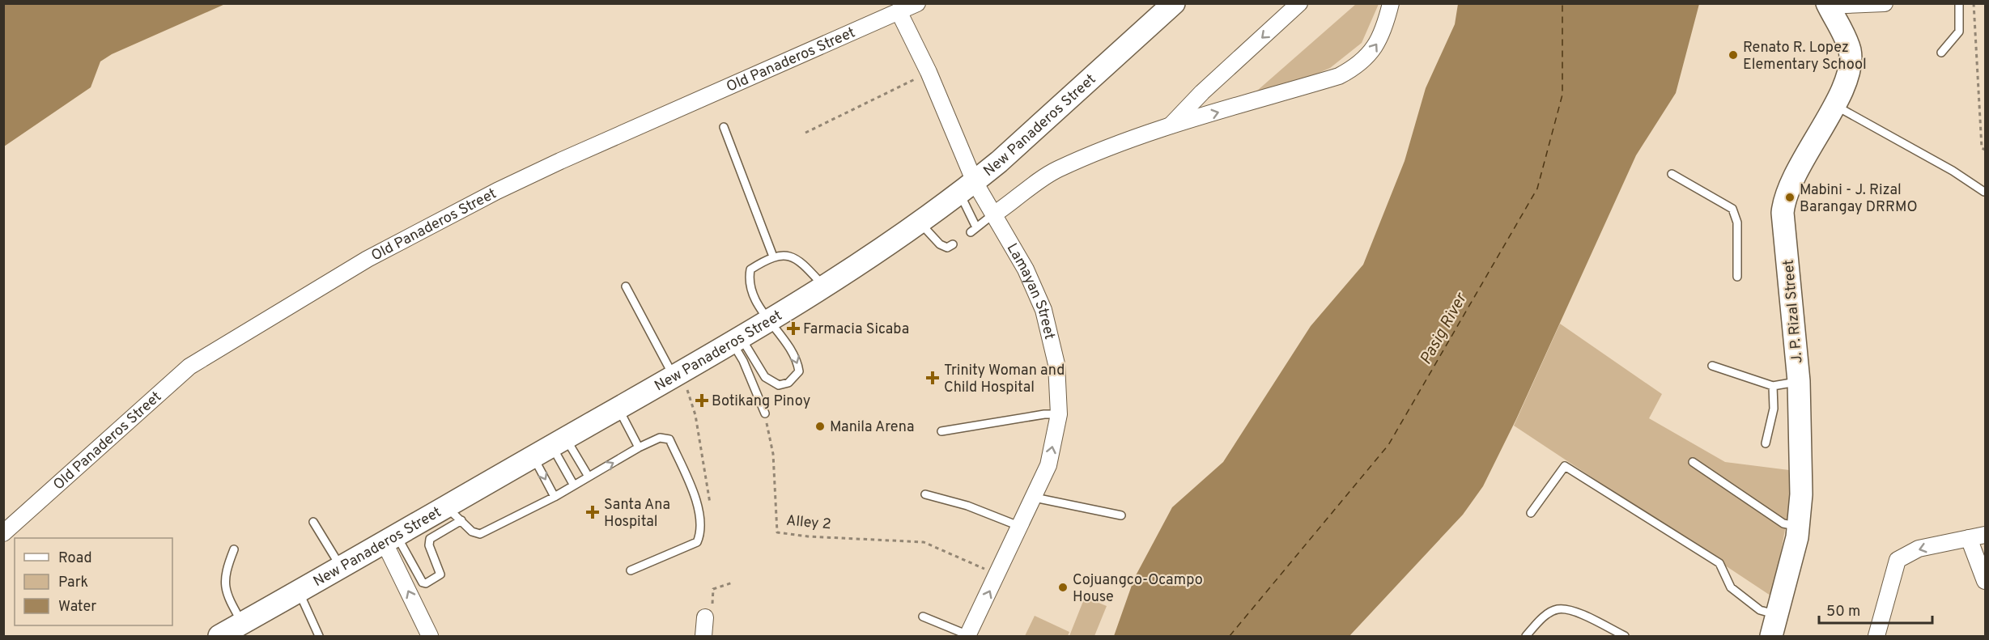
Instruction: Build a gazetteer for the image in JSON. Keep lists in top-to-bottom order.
{
  "streets": {
    "main road": ["New Panaderos Street", "J. P. Rizal Street"],
    "street": ["Old Panaderos Street", "Lamayan Street"],
    "path": ["Alley 2"]
  },
  "crossings": [
    ["Old Panaderos Street", "Lamayan Street"],
    ["New Panaderos Street", "Lamayan Street"],
    ["Lamayan Street", "Alley 2"]
  ],
  "water": ["Pasig River"],
  "places": {
    "other": [
      "Renato R. Lopez Elementary School",
      "Mabini - J. Rizal Barangay DRRMO",
      "Manila Arena",
      "Cojuangco-Ocampo House"
    ],
    "health": [
      "Farmacia Sicaba",
      "Trinity Woman and Child Hospital",
      "Botikang Pinoy",
      "Santa Ana Hospital"
    ]
  },
  "legend": ["Road", "Park", "Water"],
  "scale_bar": "50 m"
}
